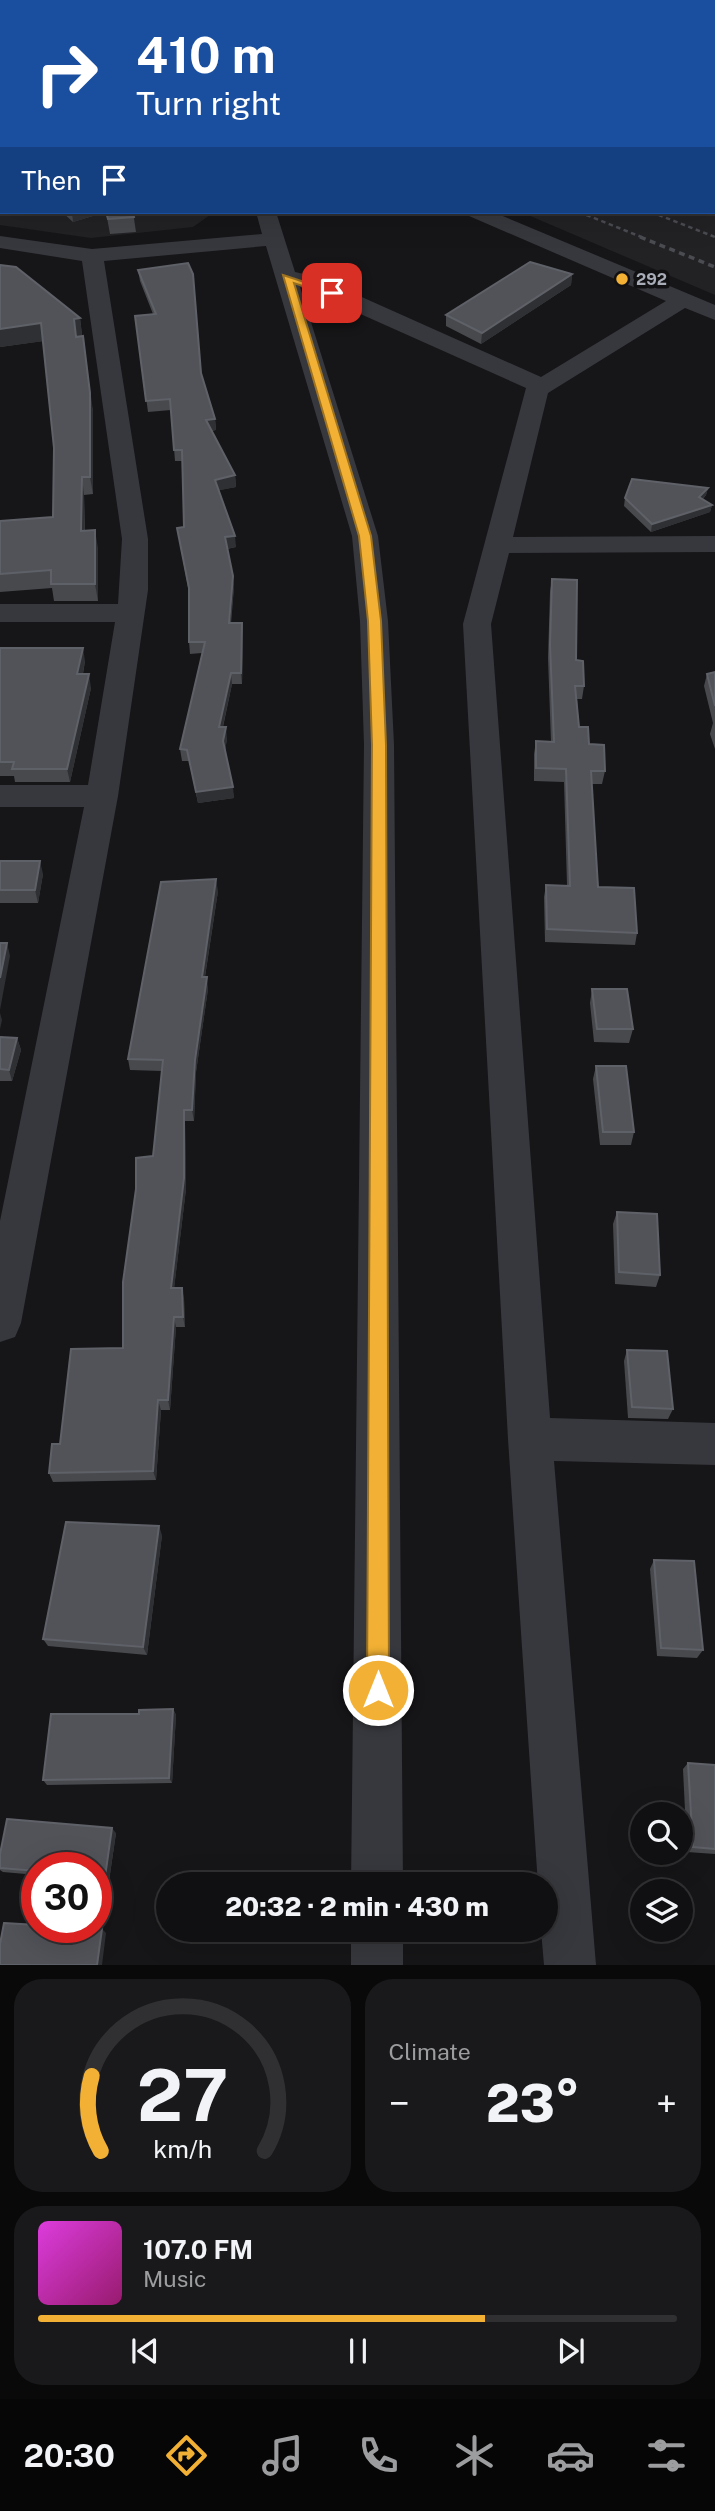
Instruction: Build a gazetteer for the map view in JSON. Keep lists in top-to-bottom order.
{
  "places": ["292"],
  "page": {
    "turn": ["410 m", "Turn right"],
    "then": "Then",
    "limit": "30",
    "trip": "20:32 · 2 min · 430 m",
    "tile": "Climate",
    "heat": ["−", "23°", "+"],
    "song": ["107.0 FM", "Music"],
    "tabs": "20:30",
    "gauge": ["27", "km/h"]
  }
}
